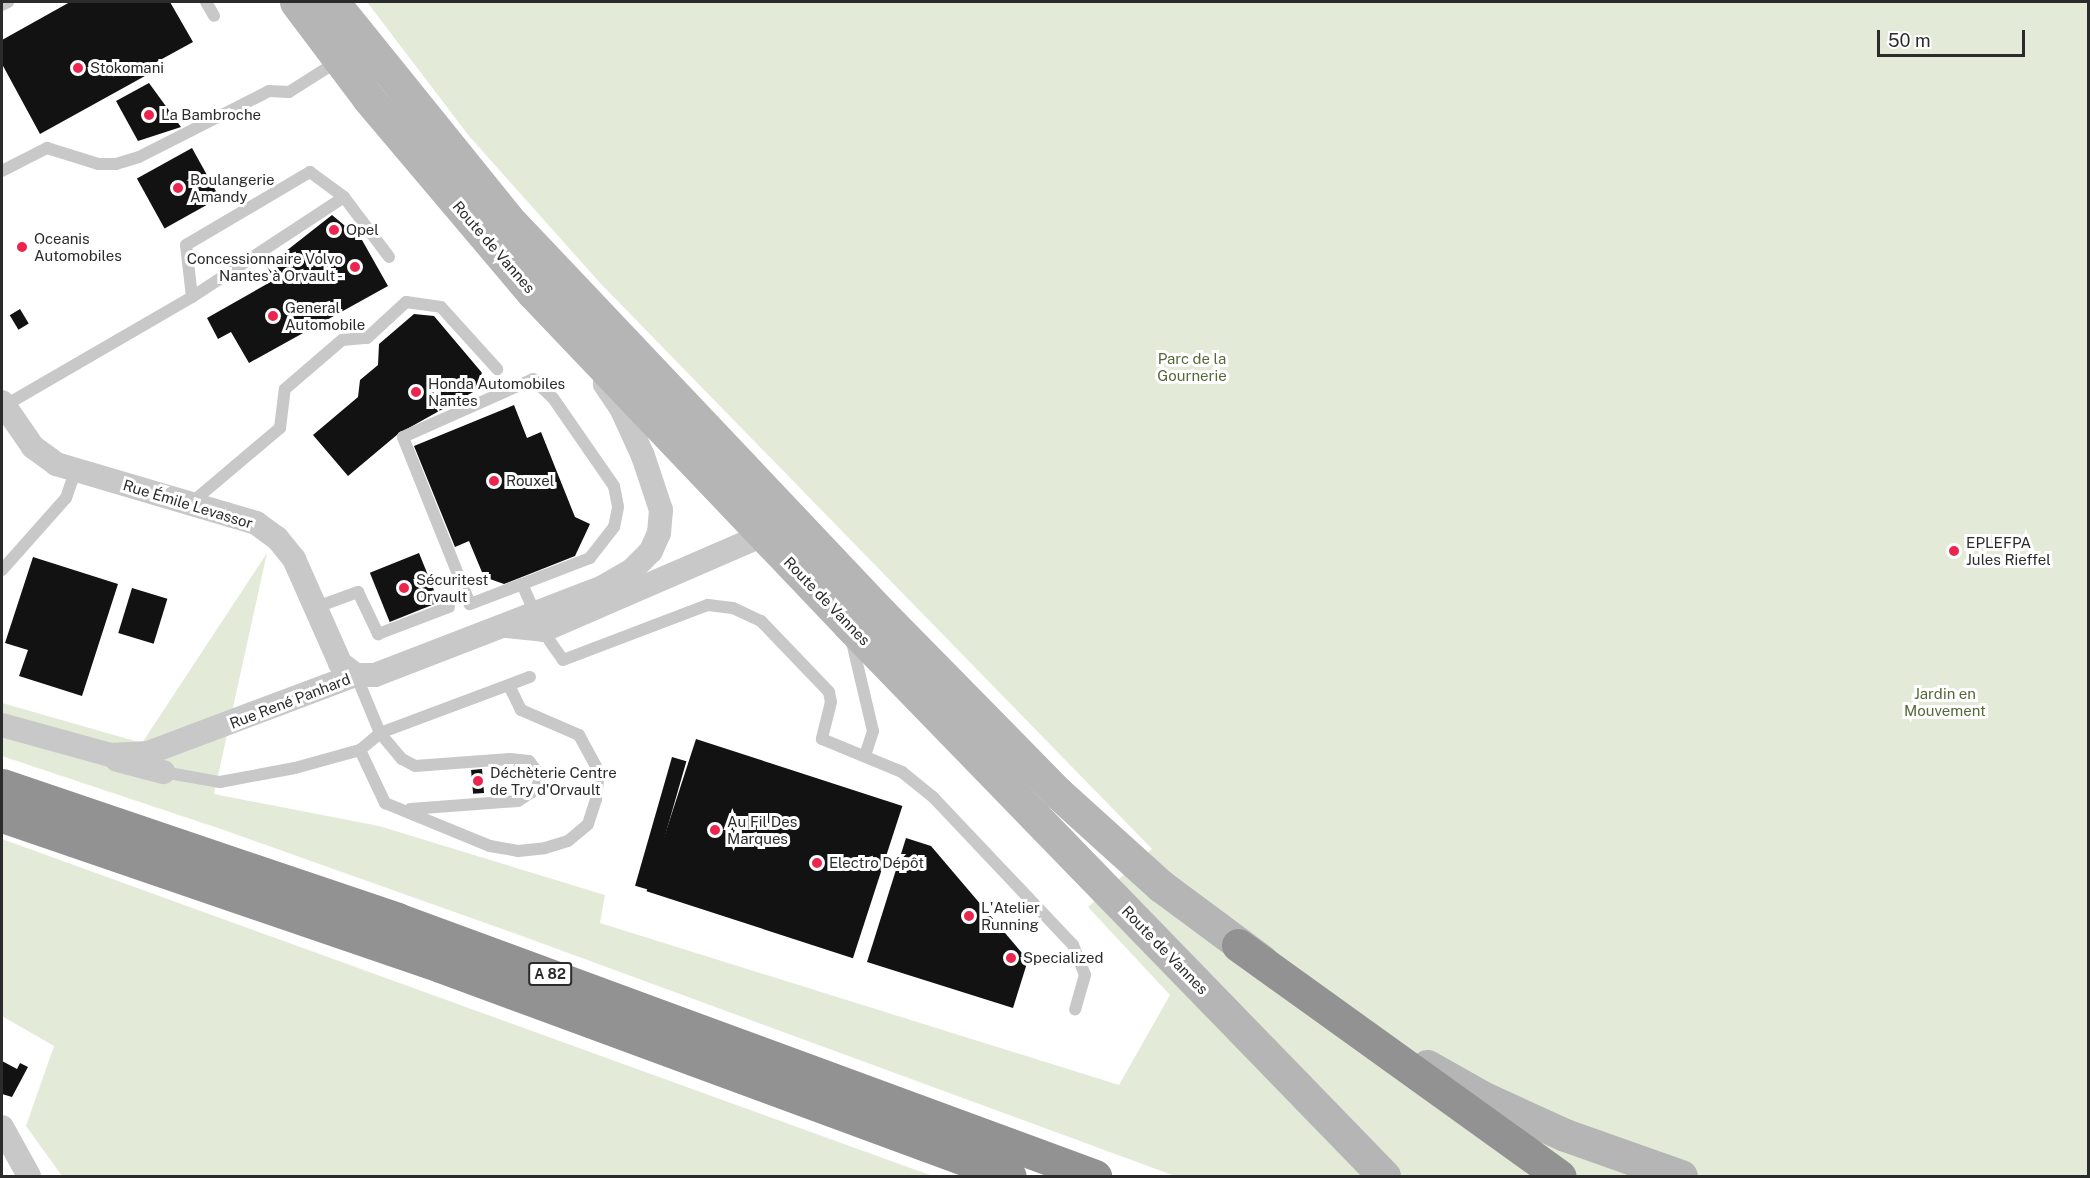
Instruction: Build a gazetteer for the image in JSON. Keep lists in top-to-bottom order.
{
  "streets": {
    "highway": ["A 82"],
    "main road": ["Route de Vannes"],
    "street": ["Rue Émile Levassor", "Rue René Panhard"]
  },
  "crossings": [
    ["Route de Vannes", "Rue René Panhard"],
    ["Rue Émile Levassor", "Rue René Panhard"]
  ],
  "parks": ["Parc de la Gournerie", "Jardin en Mouvement"],
  "places": [
    "Stokomani",
    "La Bambroche",
    "Boulangerie Amandy",
    "Opel",
    "Oceanis Automobiles",
    "Concessionnaire Volvo Nantes à Orvault -",
    "General Automobile",
    "Honda Automobiles Nantes",
    "Rouxel",
    "EPLEFPA Jules Rieffel",
    "Sécuritest Orvault",
    "Déchèterie Centre de Try d'Orvault",
    "Au Fil Des Marques",
    "Electro Dépôt",
    "L'Atelier Running",
    "Specialized"
  ],
  "scale_bar": "50 m"
}
